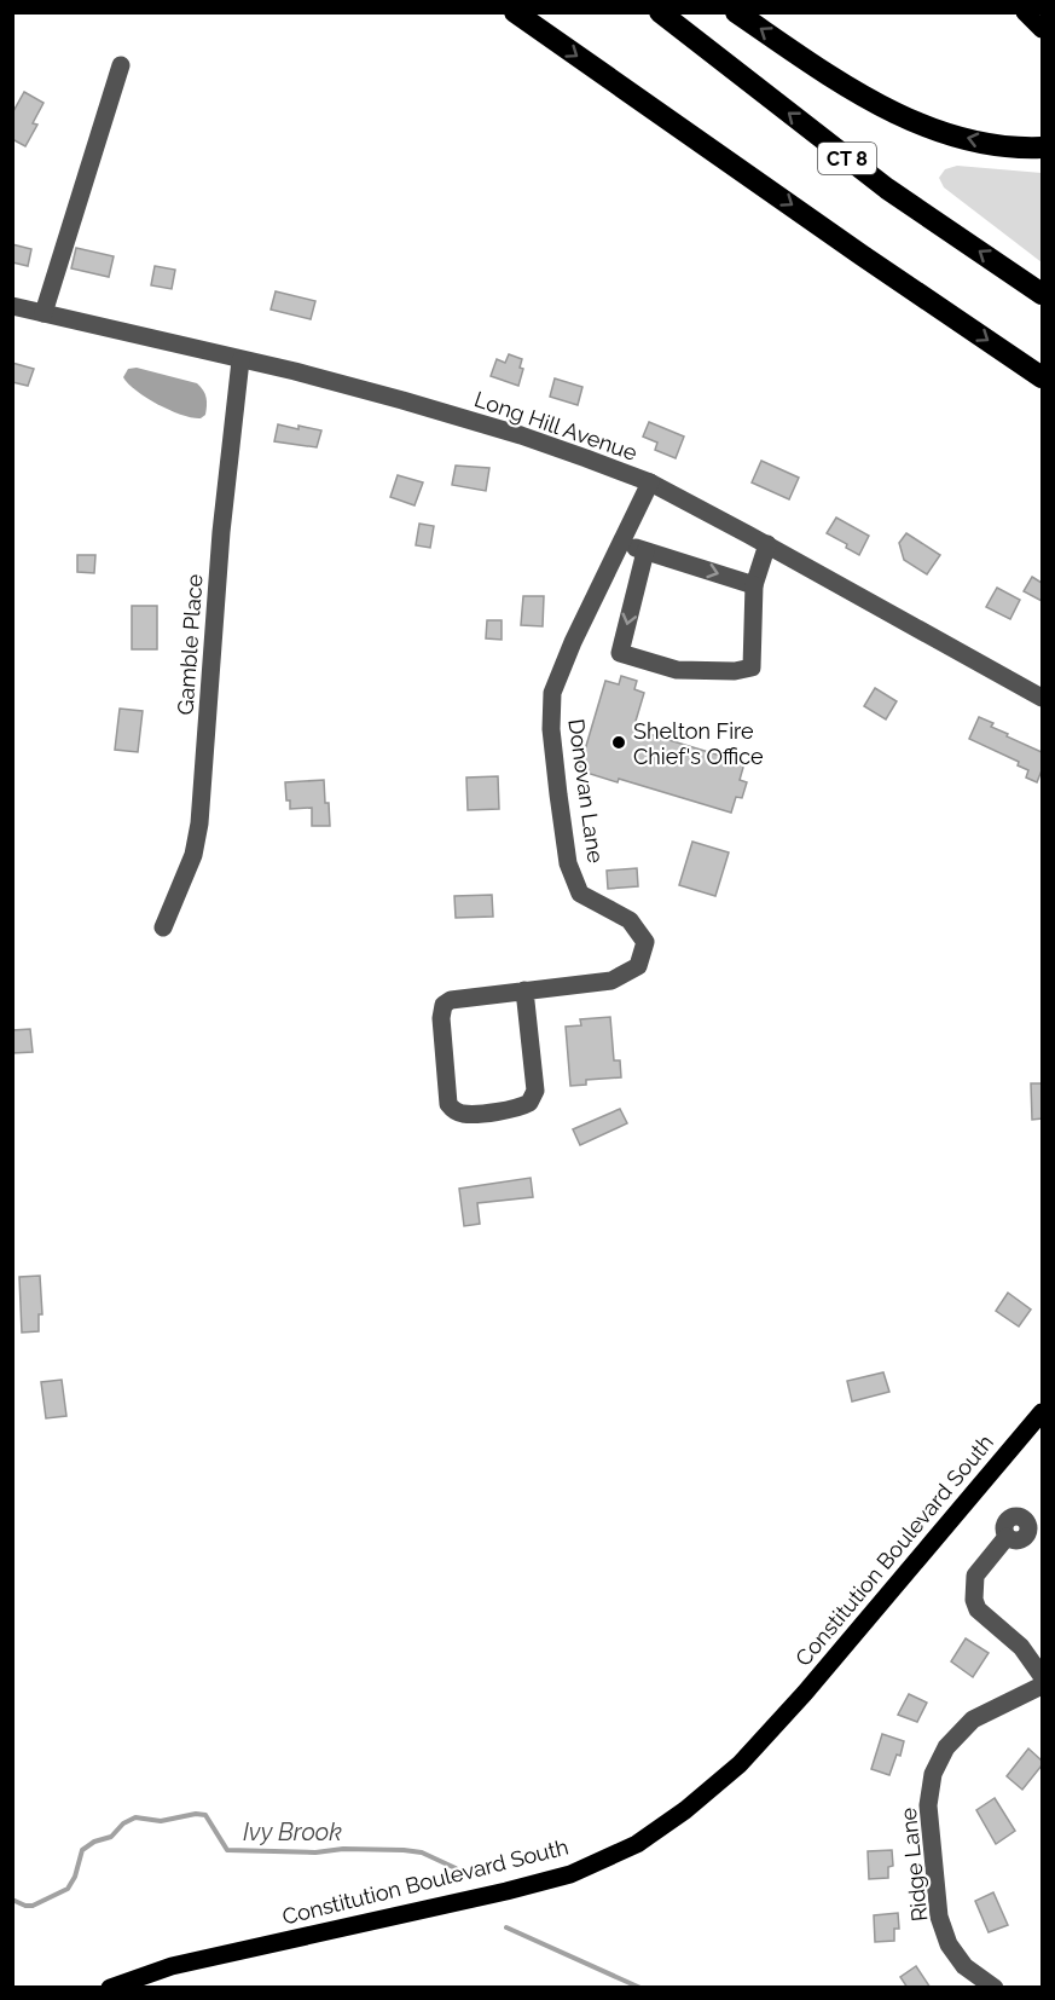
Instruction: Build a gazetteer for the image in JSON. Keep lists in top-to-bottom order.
{
  "streets": {
    "highway": ["CT 8"],
    "main road": ["Constitution Boulevard South"],
    "street": [
      "Long Hill Avenue",
      "Gamble Place",
      "Donovan Lane",
      "Ridge Lane"
    ]
  },
  "crossings": [
    ["Long Hill Avenue", "Gamble Place"],
    ["Long Hill Avenue", "Donovan Lane"]
  ],
  "water": ["Ivy Brook"],
  "places": ["Shelton Fire Chief's Office"]
}
